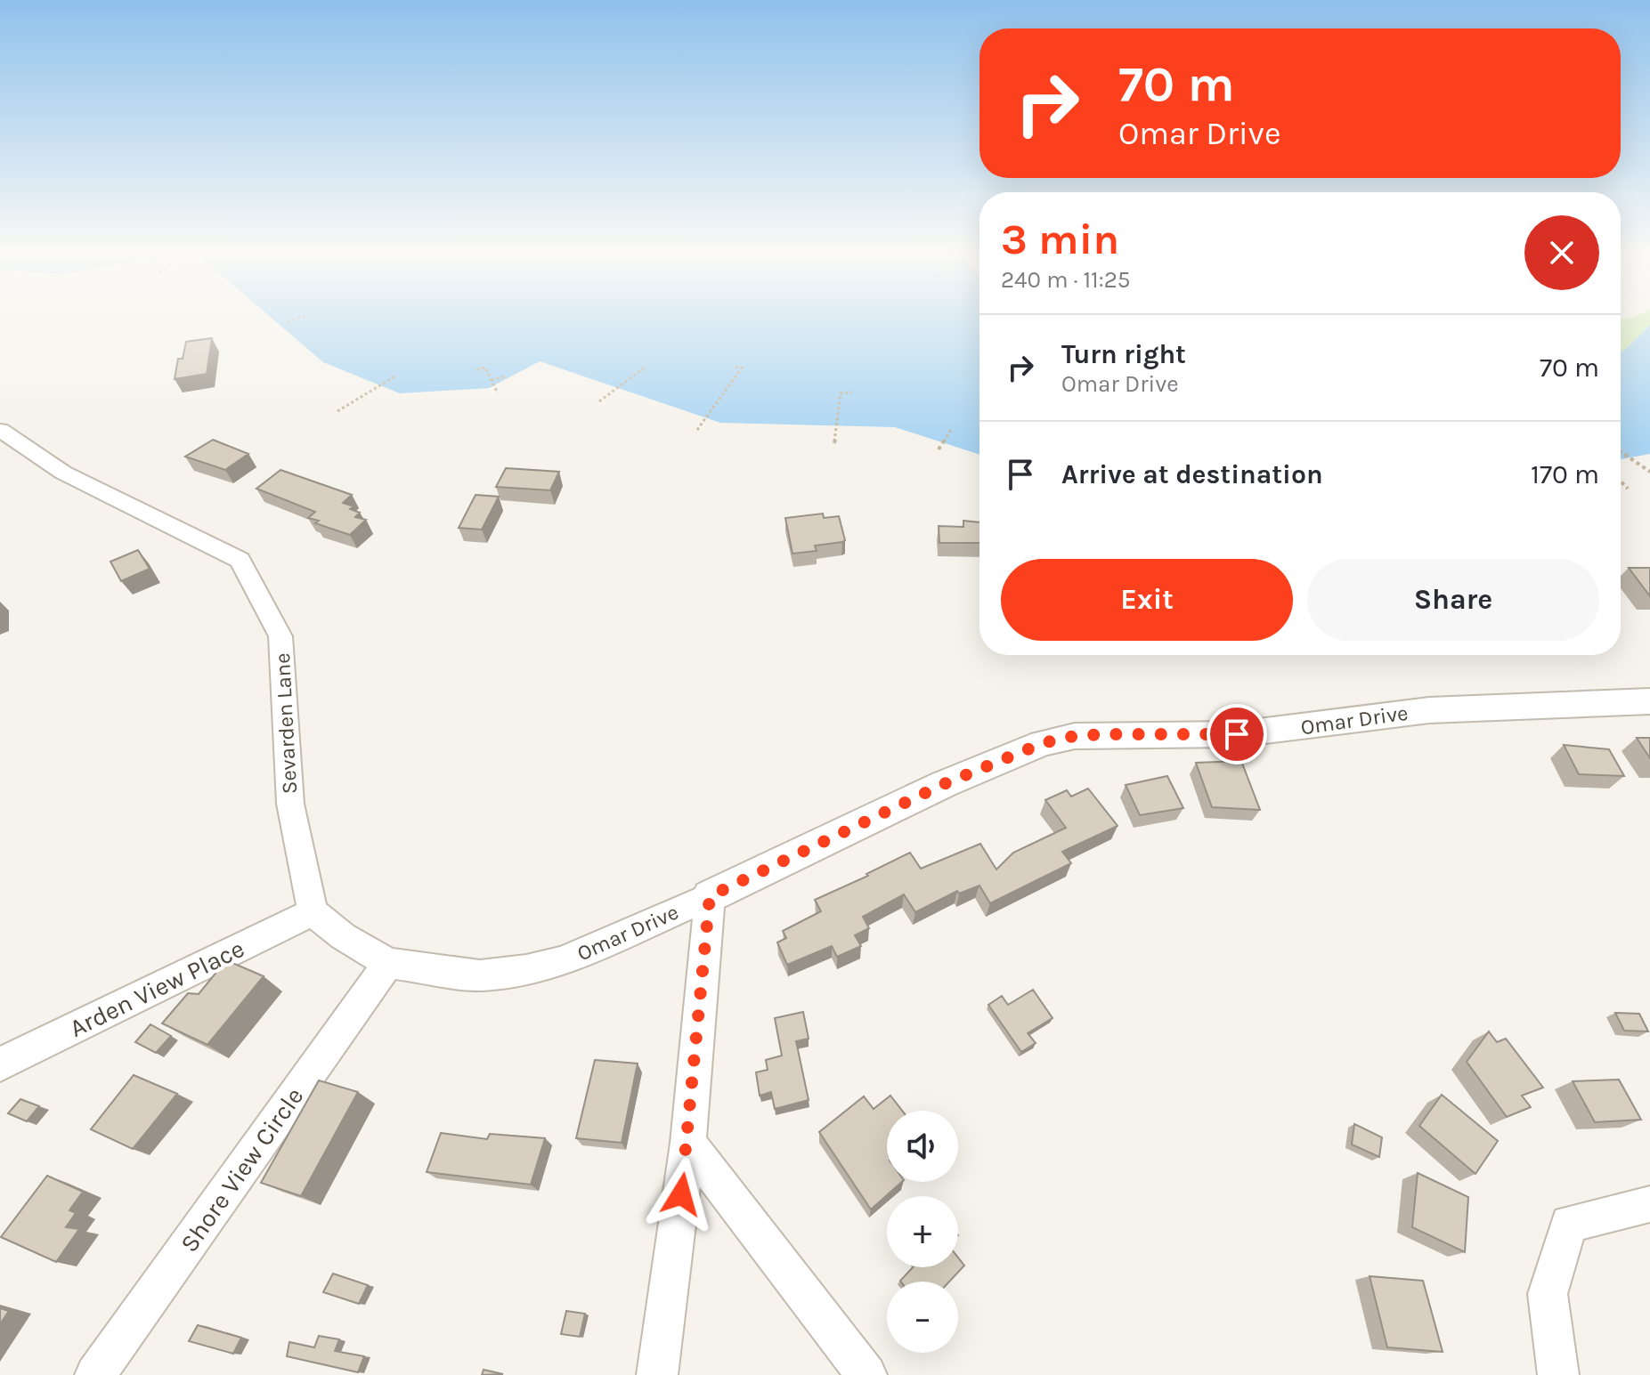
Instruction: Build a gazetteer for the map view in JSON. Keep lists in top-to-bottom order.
{
  "streets": {
    "street": [
      "Omar Drive",
      "Sevarden Lane",
      "Arden View Place",
      "Shore View Circle"
    ]
  },
  "crossings": [
    ["Omar Drive", "Sevarden Lane"],
    ["Omar Drive", "Arden View Place"],
    ["Omar Drive", "Shore View Circle"],
    ["Sevarden Lane", "Arden View Place"]
  ],
  "page": {
    "turn": ["70 m", "Omar Drive"],
    "heading": ["3 min", "240 m · 11:25"],
    "list": [
      {
        "name": "Turn right",
        "note": "Omar Drive",
        "value": "70 m"
      },
      {
        "name": "Arrive at destination",
        "value": "170 m"
      }
    ],
    "buttons": ["Exit", "Share"],
    "map_buttons": ["+", "−"]
  }
}
